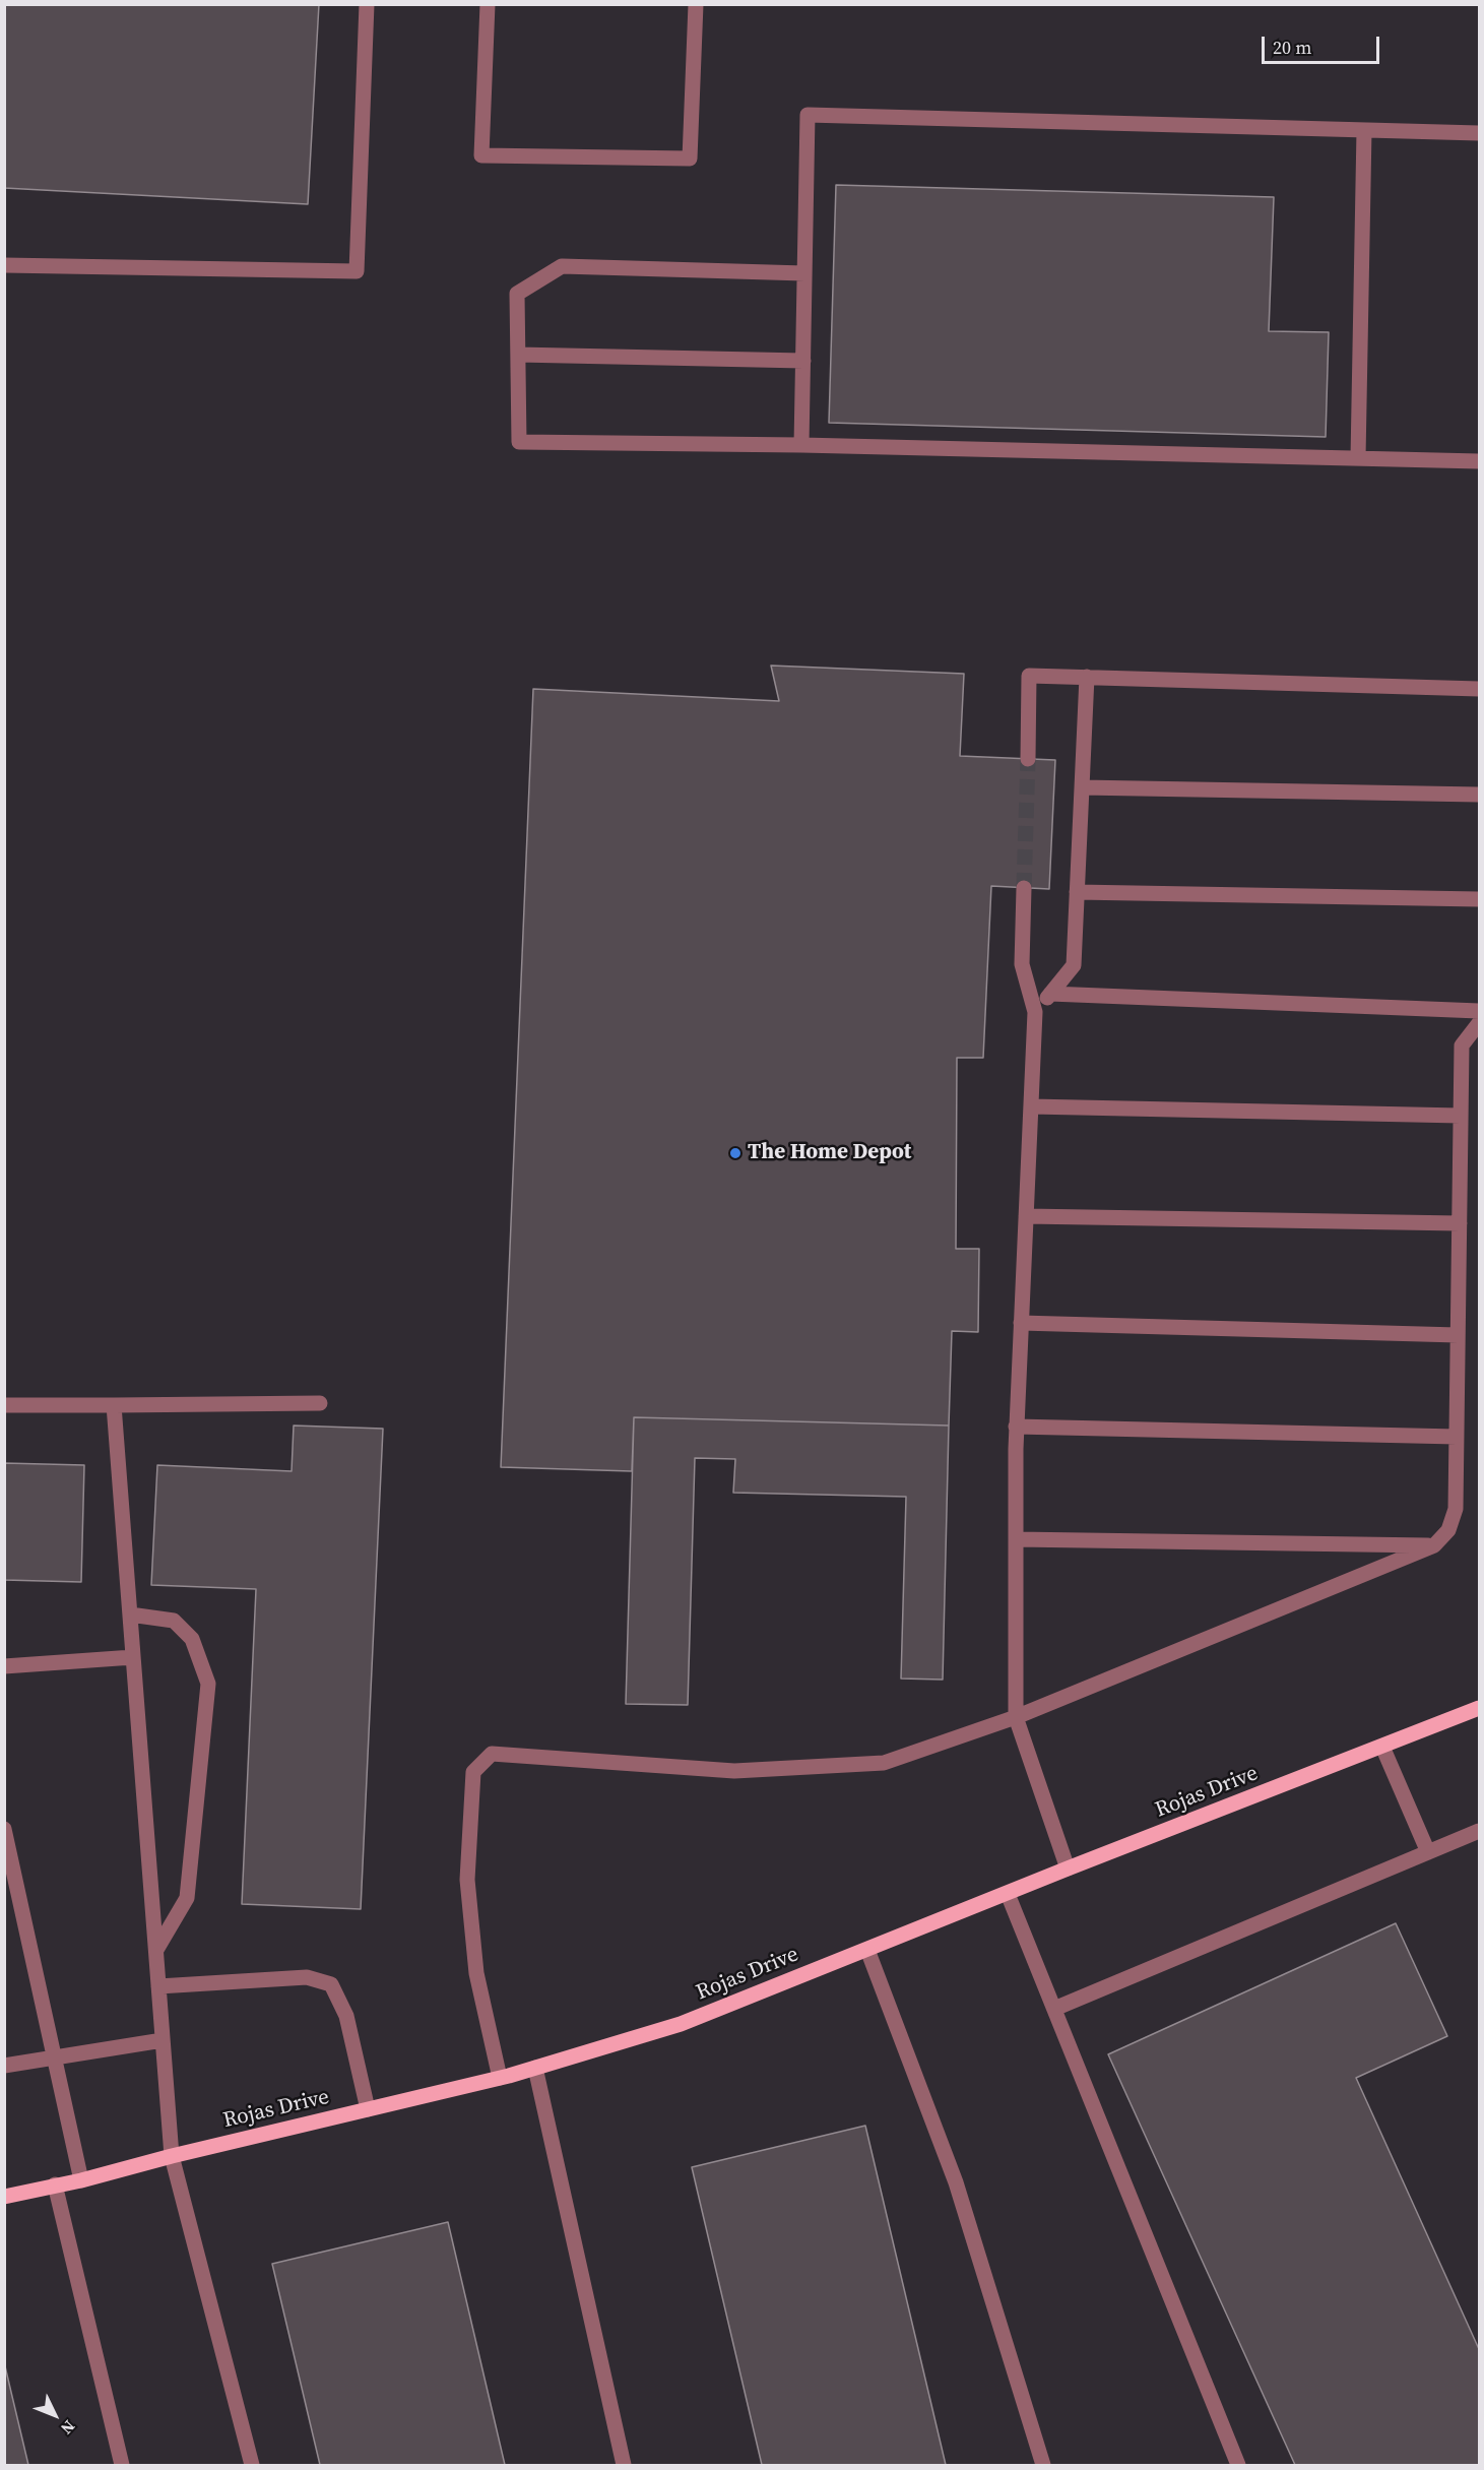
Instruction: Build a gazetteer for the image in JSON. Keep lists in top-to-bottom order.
{
  "streets": {
    "main road": ["Rojas Drive"]
  },
  "places": ["The Home Depot"],
  "scale_bar": "20 m",
  "north": "bottom right"
}
